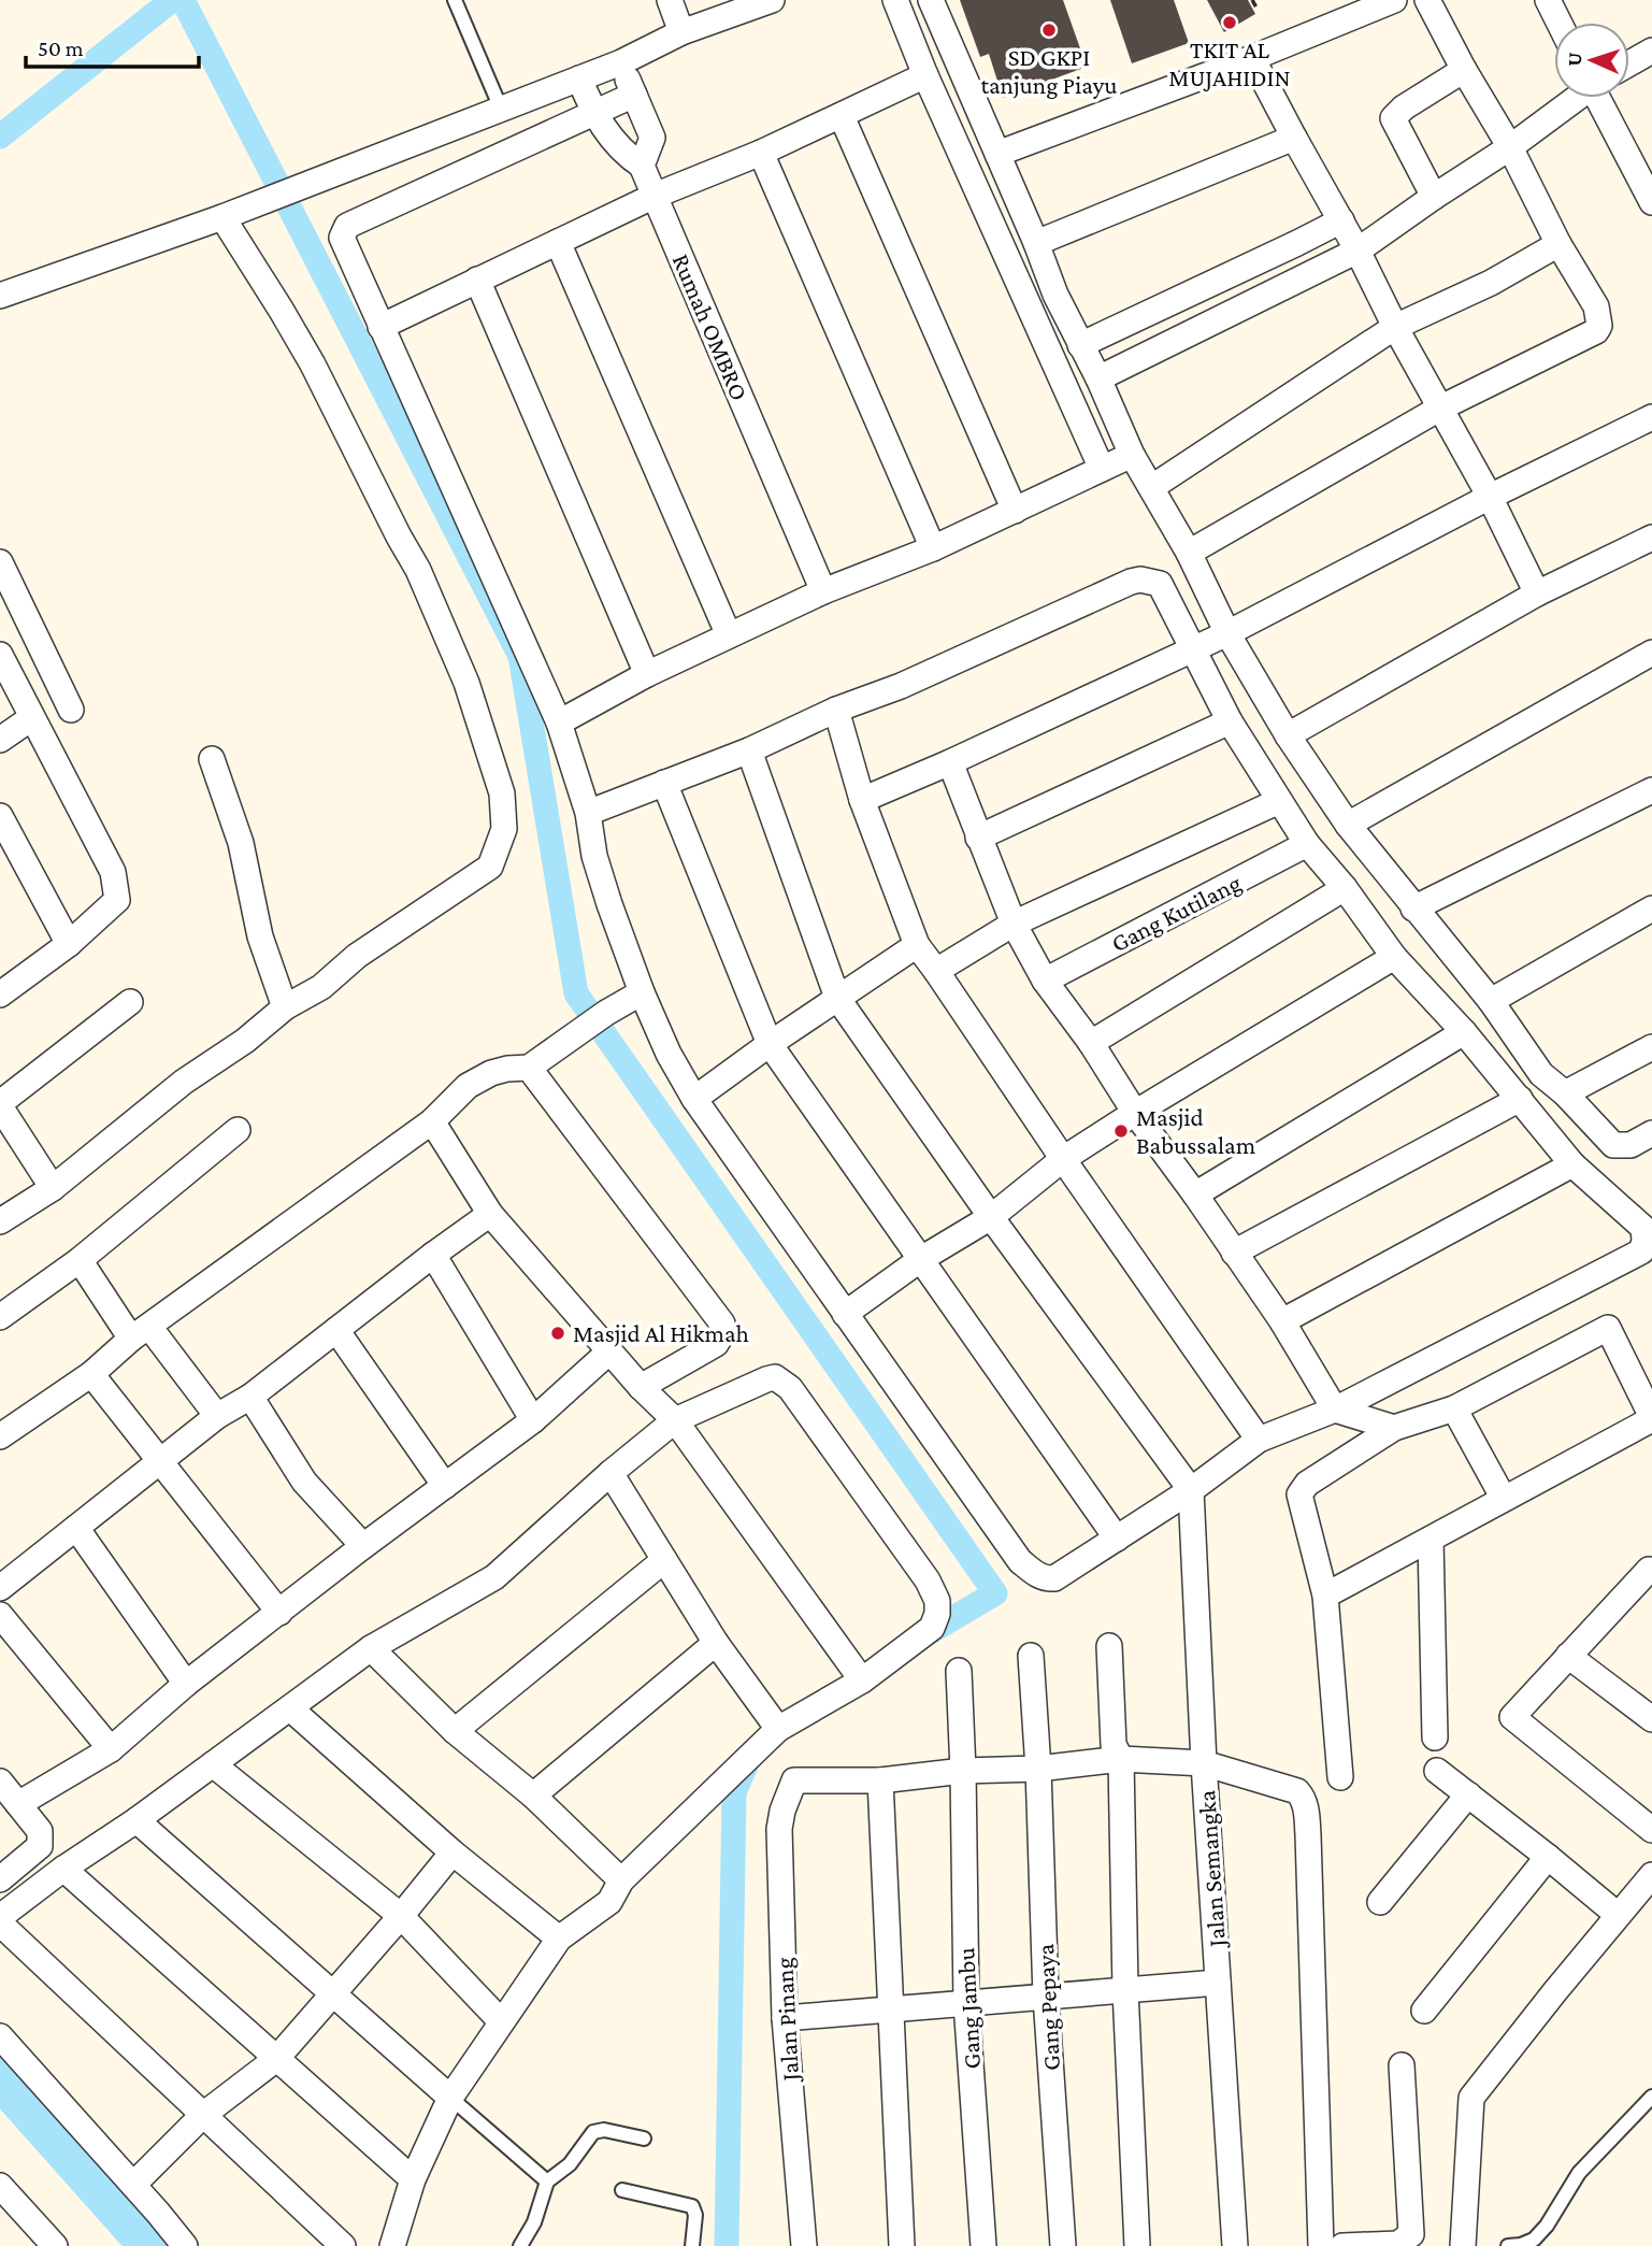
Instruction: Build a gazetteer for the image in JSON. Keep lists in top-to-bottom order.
{
  "streets": {
    "street": [
      "Rumah OMBRO",
      "Gang Kutilang",
      "Jalan Semangka",
      "Gang Pepaya",
      "Gang Jambu",
      "Jalan Pinang"
    ]
  },
  "places": [
    "TKIT AL MUJAHIDIN",
    "SD GKPI tanjung Piayu",
    "Masjid Babussalam",
    "Masjid Al Hikmah"
  ],
  "scale_bar": "50 m",
  "north": "left"
}
